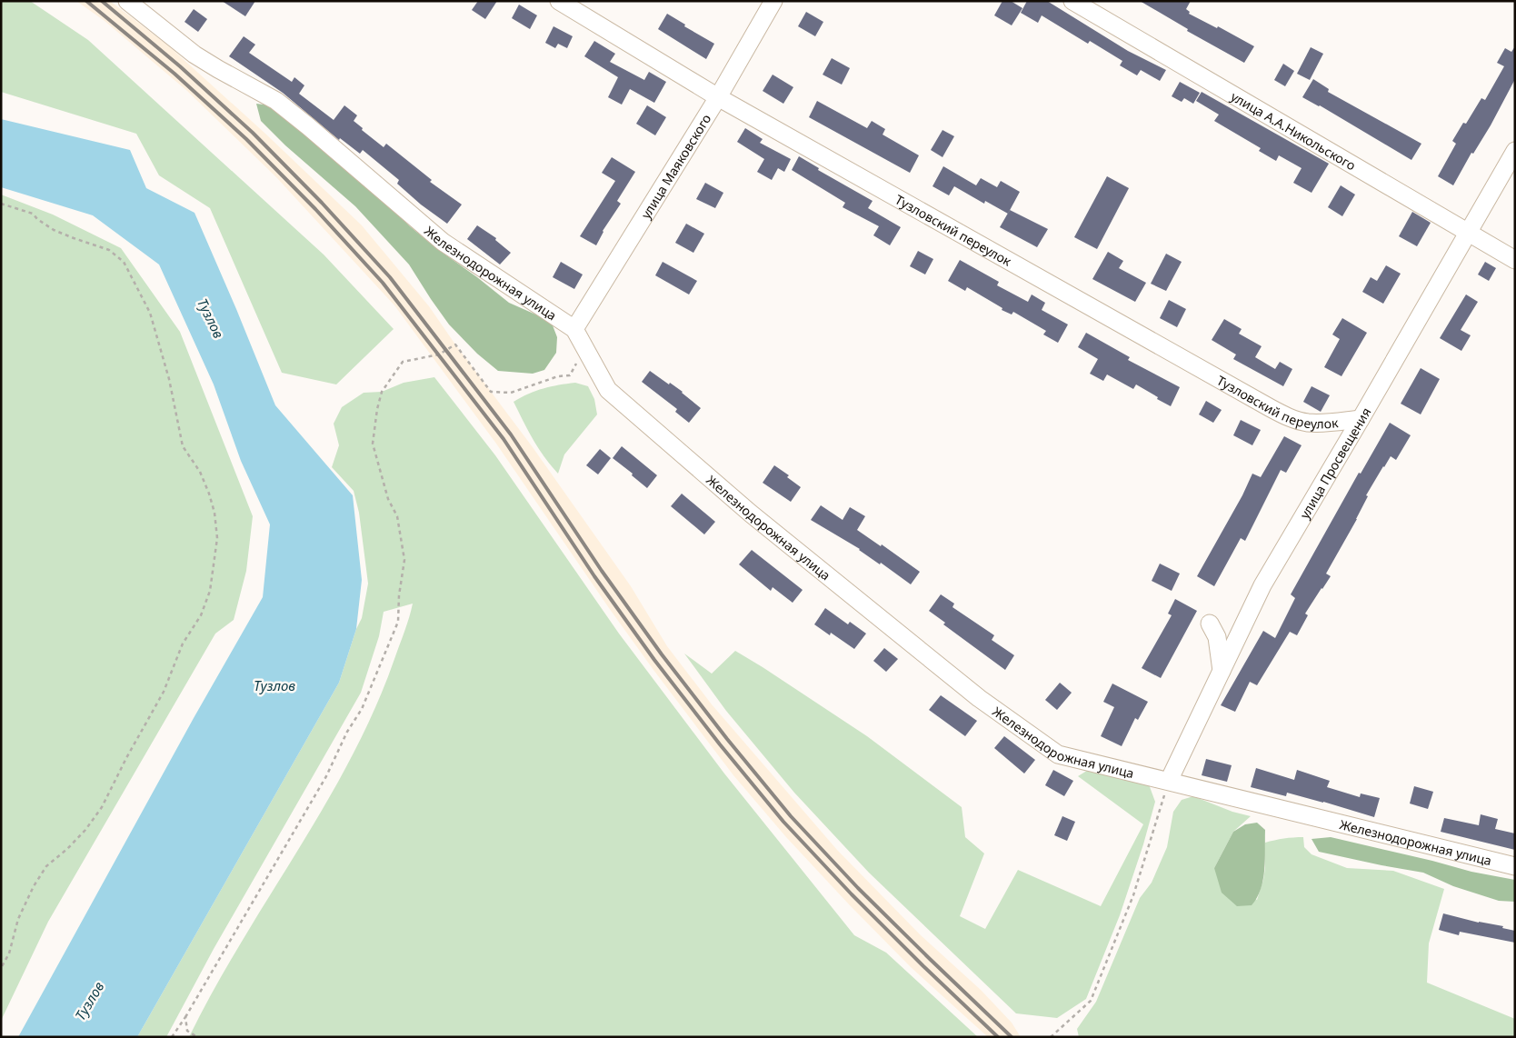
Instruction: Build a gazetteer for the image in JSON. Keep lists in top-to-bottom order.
{
  "streets": {
    "street": [
      "улица А.А.Никольского",
      "улица Маяковского",
      "Тузловский переулок",
      "Железнодорожная улица",
      "улица Просвещения"
    ]
  },
  "crossings": [
    ["улица А.А.Никольского", "улица Просвещения"],
    ["улица Маяковского", "Тузловский переулок"],
    ["улица Маяковского", "Железнодорожная улица"],
    ["Тузловский переулок", "улица Просвещения"],
    ["Железнодорожная улица", "улица Просвещения"]
  ],
  "water": ["Тузлов"]
}
